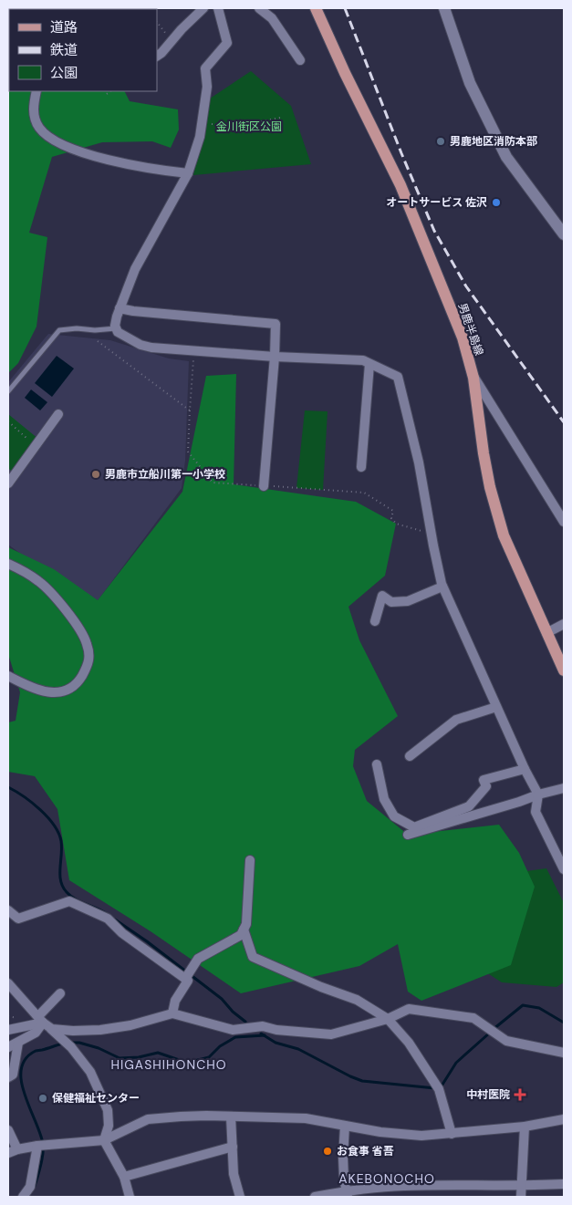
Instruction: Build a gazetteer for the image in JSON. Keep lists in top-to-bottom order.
{
  "streets": {
    "main road": ["男鹿半島線"]
  },
  "districts": ["HIGASHIHONCHO", "AKEBONOCHO"],
  "parks": ["金川街区公園"],
  "places": {
    "other": [
      "男鹿地区消防本部",
      "オートサービス 佐沢",
      "男鹿市立船川第一小学校",
      "保健福祉センター",
      "お食事 省吾"
    ],
    "health": ["中村医院"]
  },
  "legend": ["道路", "鉄道", "公園"]
}
